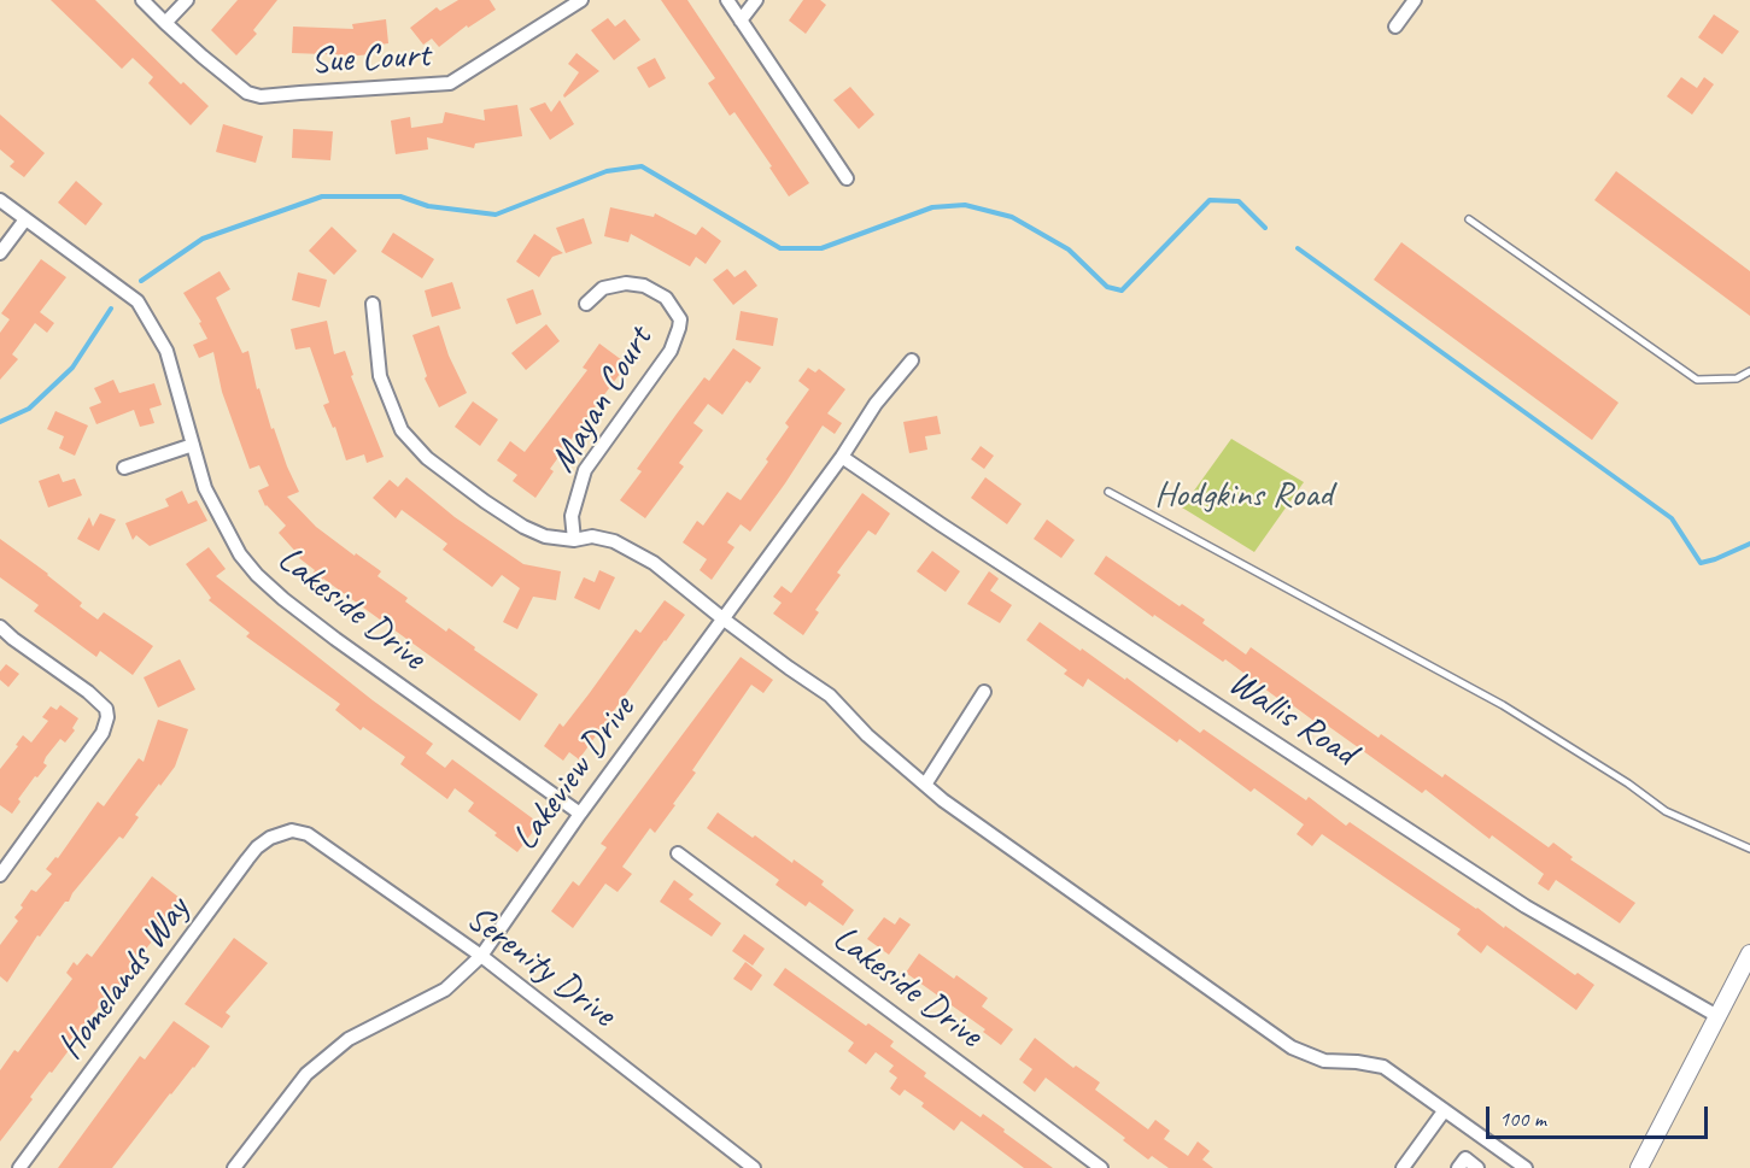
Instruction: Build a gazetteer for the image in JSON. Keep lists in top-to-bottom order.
{
  "streets": {
    "street": [
      "Sue Court",
      "Mayan Court",
      "Lakeside Drive",
      "Wallis Road",
      "Lakeview Drive",
      "Serenity Drive",
      "Homelands Way"
    ]
  },
  "crossings": [
    ["Lakeside Drive", "Lakeview Drive"],
    ["Wallis Road", "Lakeview Drive"],
    ["Lakeview Drive", "Serenity Drive"],
    ["Serenity Drive", "Homelands Way"]
  ],
  "parks": ["Hodgkins Road"],
  "scale_bar": "100 m"
}
